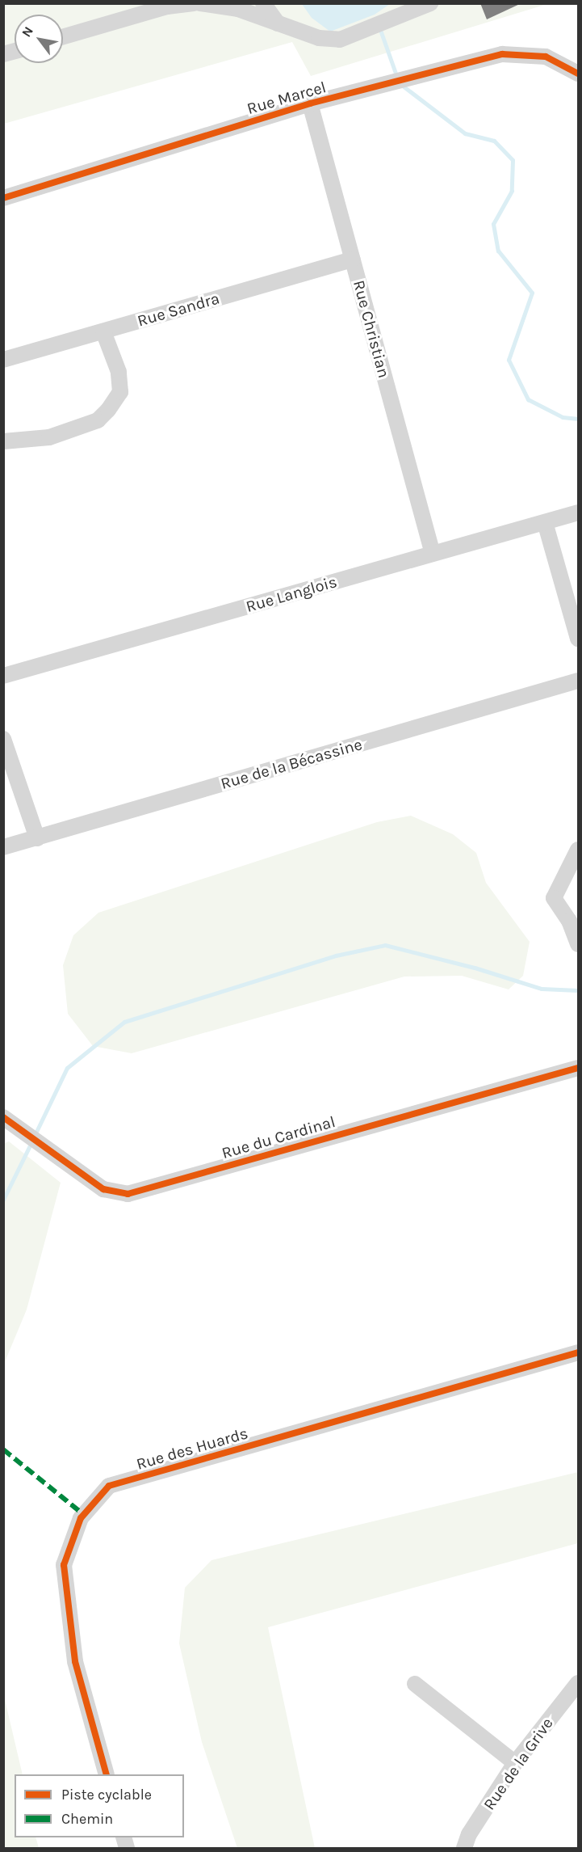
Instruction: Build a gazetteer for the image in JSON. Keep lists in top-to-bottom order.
{
  "streets": {
    "street": [
      "Rue Marcel",
      "Rue Sandra",
      "Rue Christian",
      "Rue Langlois",
      "Rue de la Bécassine",
      "Rue du Cardinal",
      "Rue des Huards",
      "Rue de la Grive"
    ]
  },
  "crossings": [
    ["Rue Marcel", "Rue Christian"],
    ["Rue Sandra", "Rue Christian"],
    ["Rue Christian", "Rue Langlois"]
  ],
  "legend": ["Piste cyclable", "Chemin"],
  "north": "top left"
}
